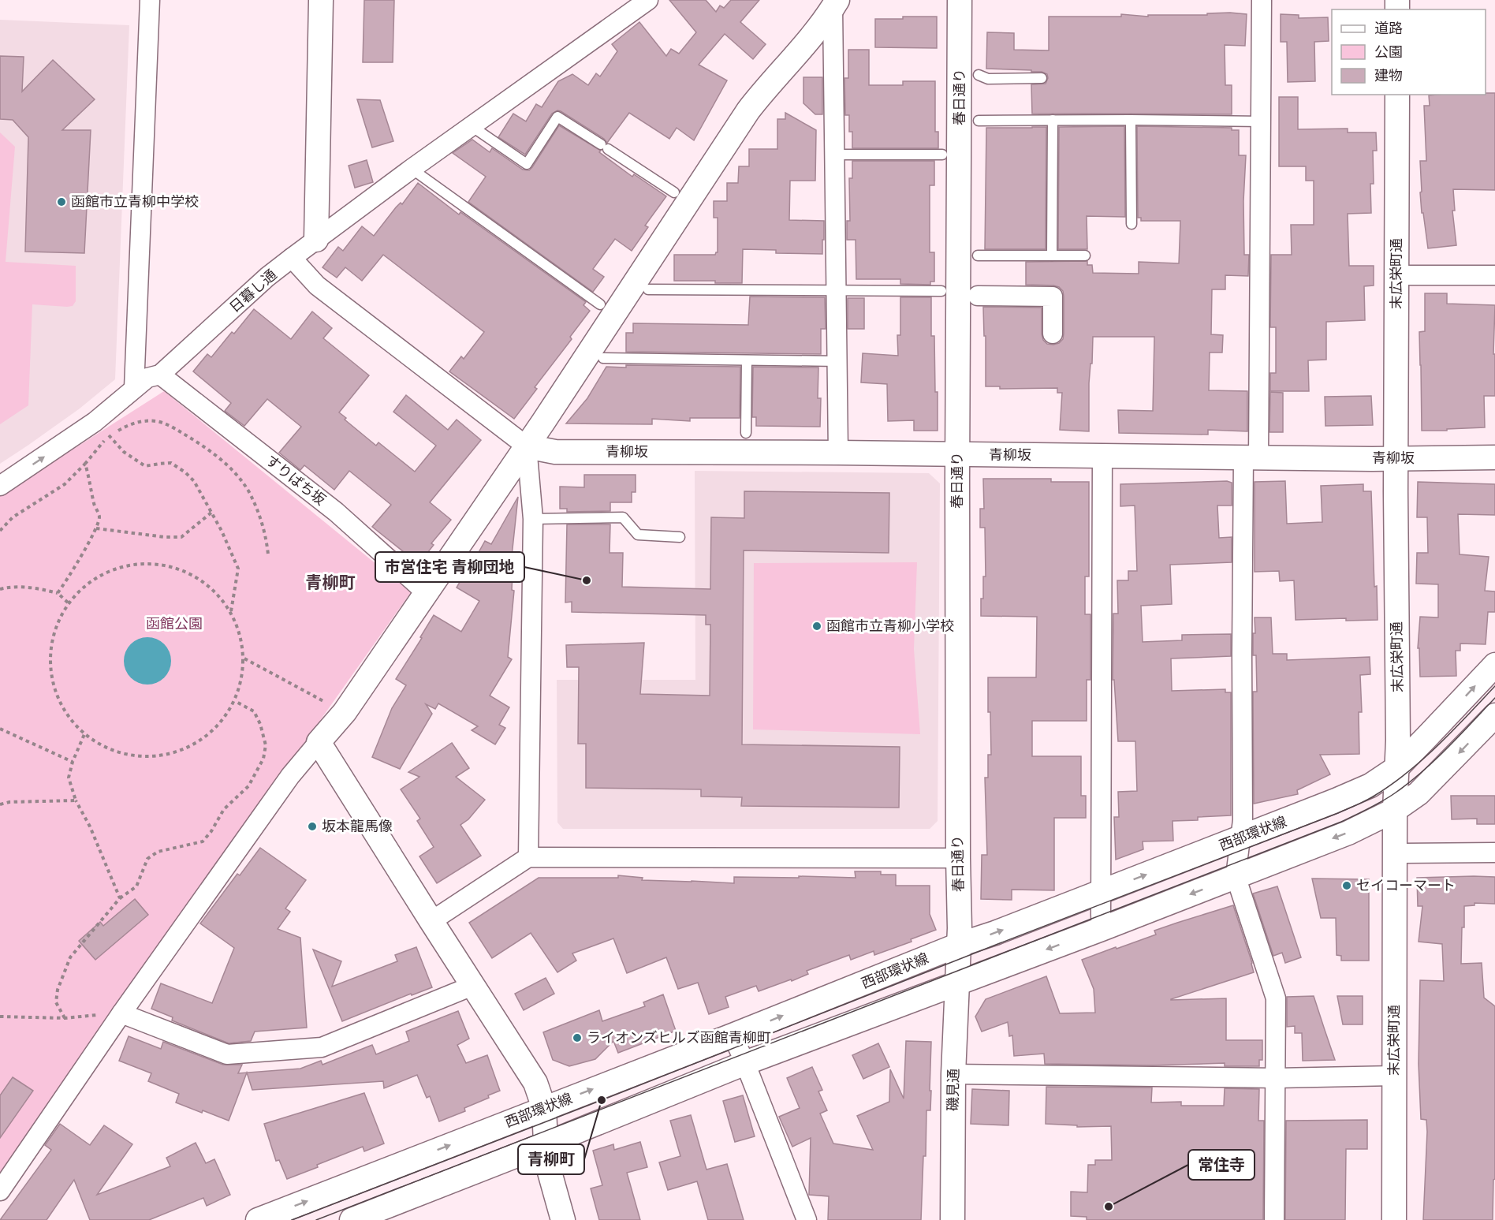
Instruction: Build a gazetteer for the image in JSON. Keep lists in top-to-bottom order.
{
  "streets": {
    "street": [
      "春日通り",
      "末広栄町通",
      "日暮し通",
      "青柳坂",
      "すりばち坂",
      "西部環状線",
      "磯見通"
    ]
  },
  "crossings": [
    ["春日通り", "青柳坂"],
    ["春日通り", "西部環状線"],
    ["春日通り", "磯見通"],
    ["末広栄町通", "青柳坂"],
    ["末広栄町通", "西部環状線"],
    ["日暮し通", "すりばち坂"],
    ["西部環状線", "磯見通"]
  ],
  "districts": ["青柳町"],
  "parks": ["函館公園"],
  "places": [
    "函館市立青柳中学校",
    "市営住宅 青柳団地",
    "函館市立青柳小学校",
    "坂本龍馬像",
    "セイコーマート",
    "ライオンズヒルズ函館青柳町",
    "青柳町",
    "常住寺"
  ],
  "legend": ["道路", "公園", "建物"]
}
